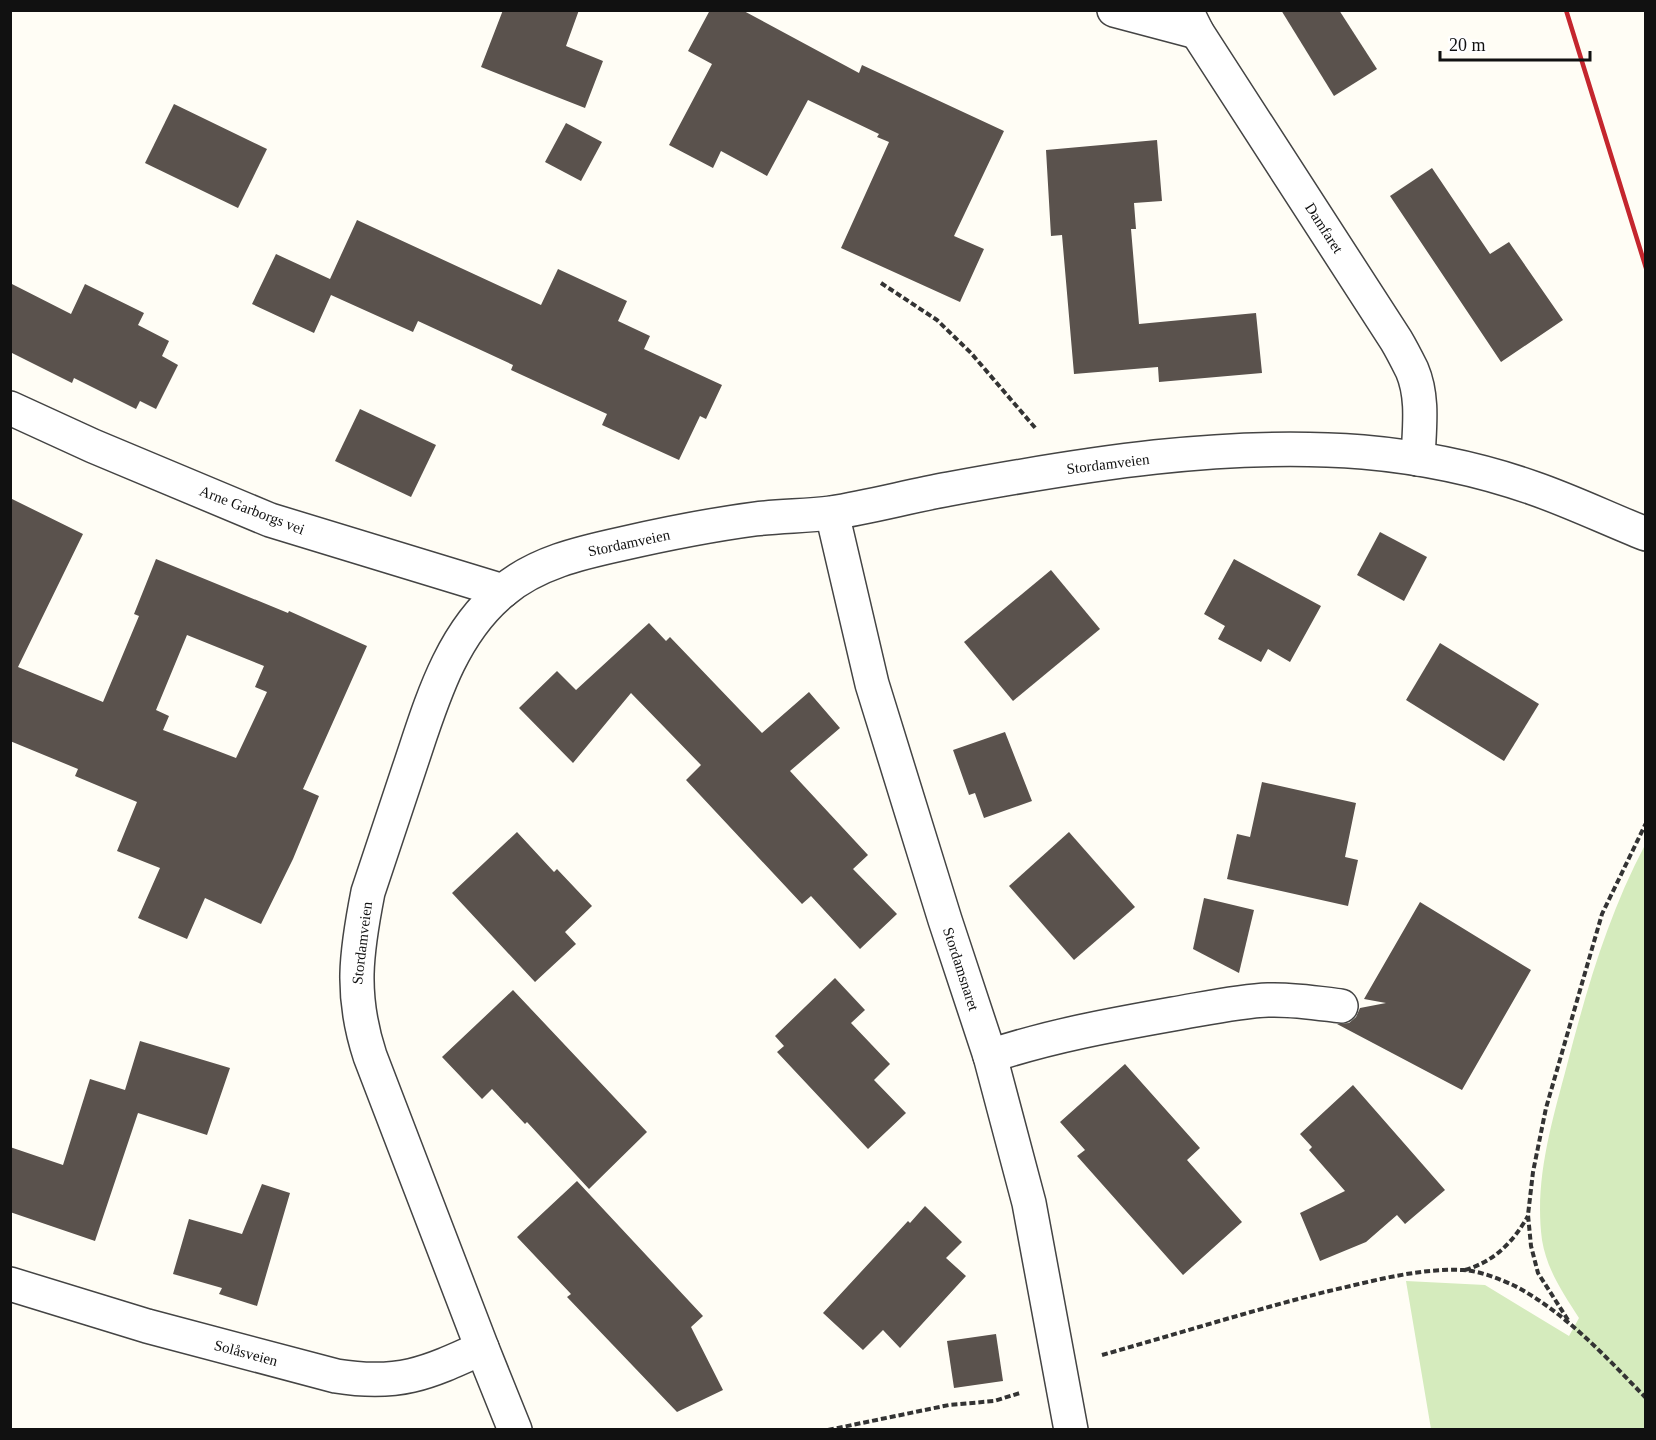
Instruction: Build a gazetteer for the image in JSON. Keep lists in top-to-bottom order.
{
  "streets": {
    "street": [
      "Damfaret",
      "Stordamveien",
      "Arne Garborgs vei",
      "Stordamsnaret",
      "Solåsveien"
    ]
  },
  "crossings": [
    ["Damfaret", "Stordamveien"],
    ["Stordamveien", "Arne Garborgs vei"],
    ["Stordamveien", "Stordamsnaret"],
    ["Stordamveien", "Solåsveien"]
  ],
  "scale_bar": "20 m"
}
